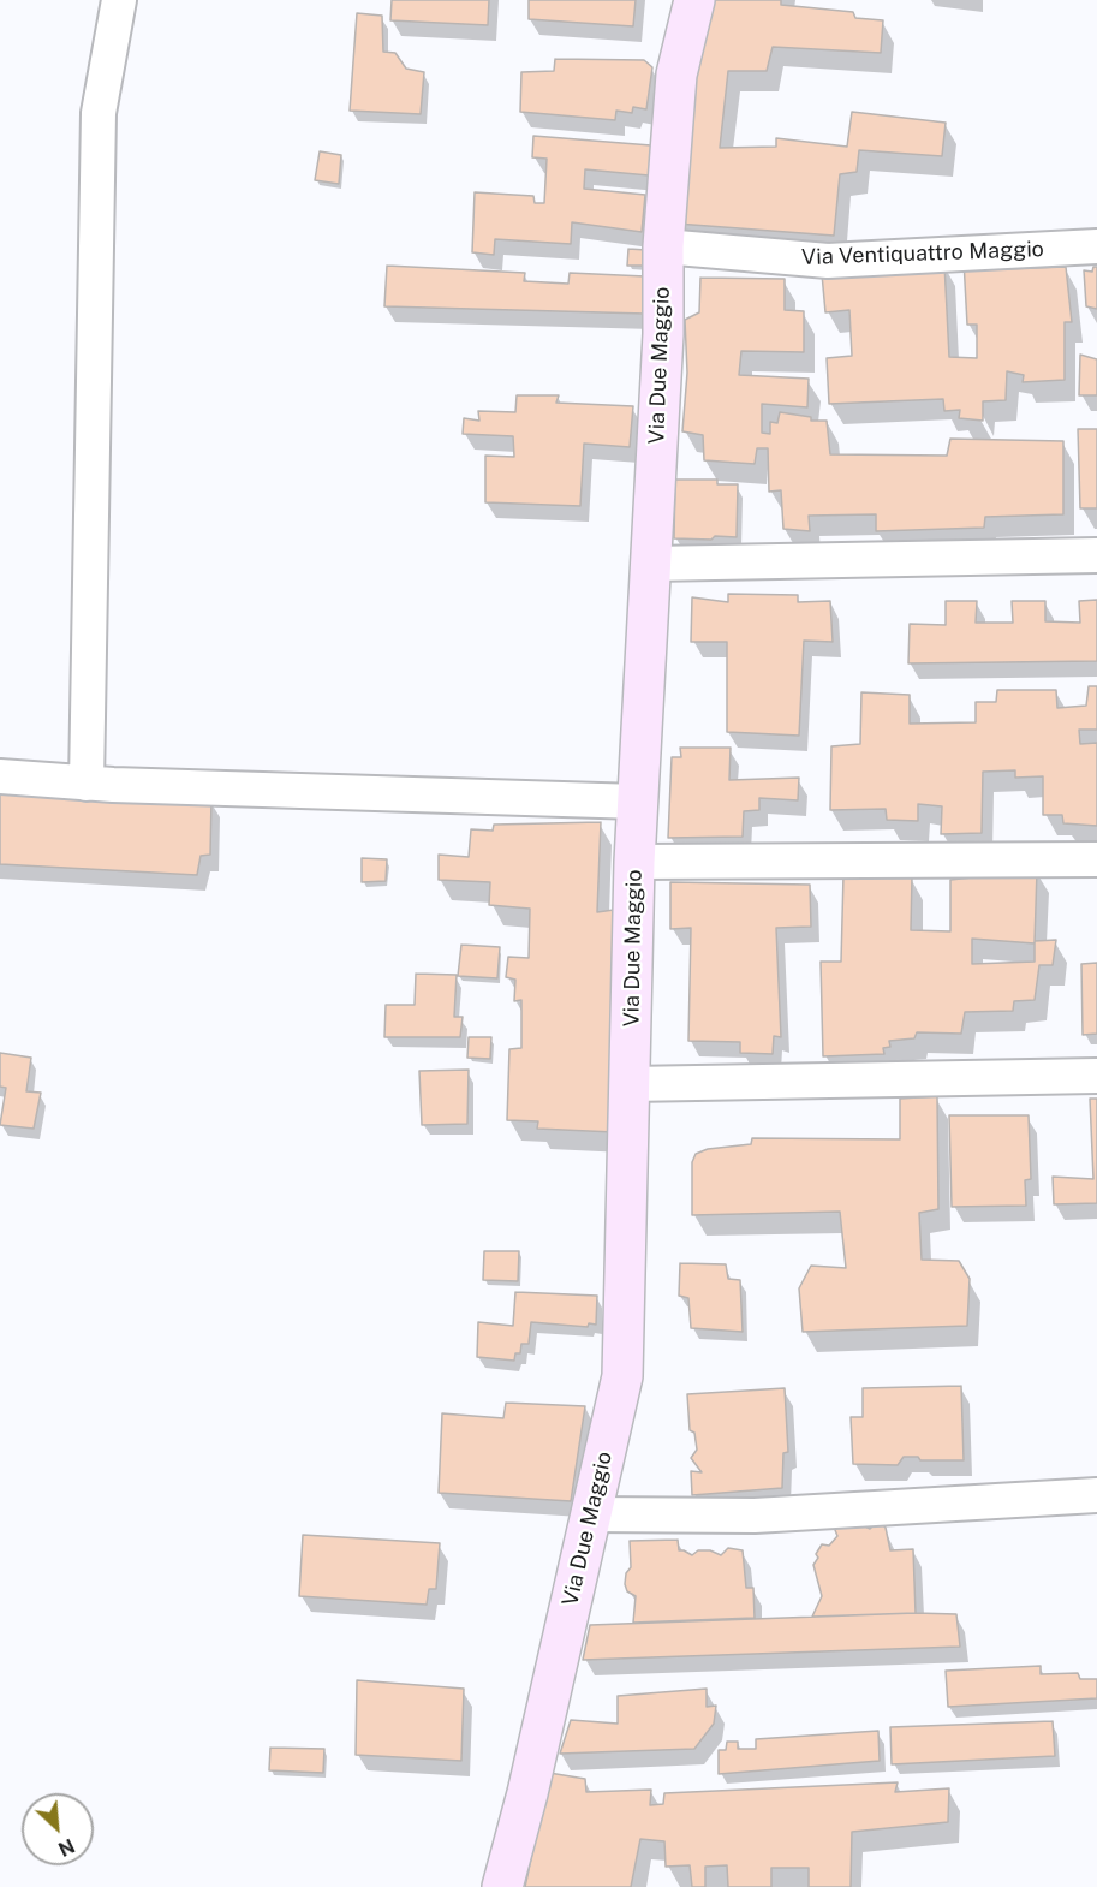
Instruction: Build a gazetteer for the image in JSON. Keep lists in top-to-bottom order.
{
  "streets": {
    "main road": ["Via Due Maggio"],
    "street": ["Via Ventiquattro Maggio"]
  },
  "crossings": [
    ["Via Ventiquattro Maggio", "Via Due Maggio"]
  ],
  "north": "bottom right"
}
